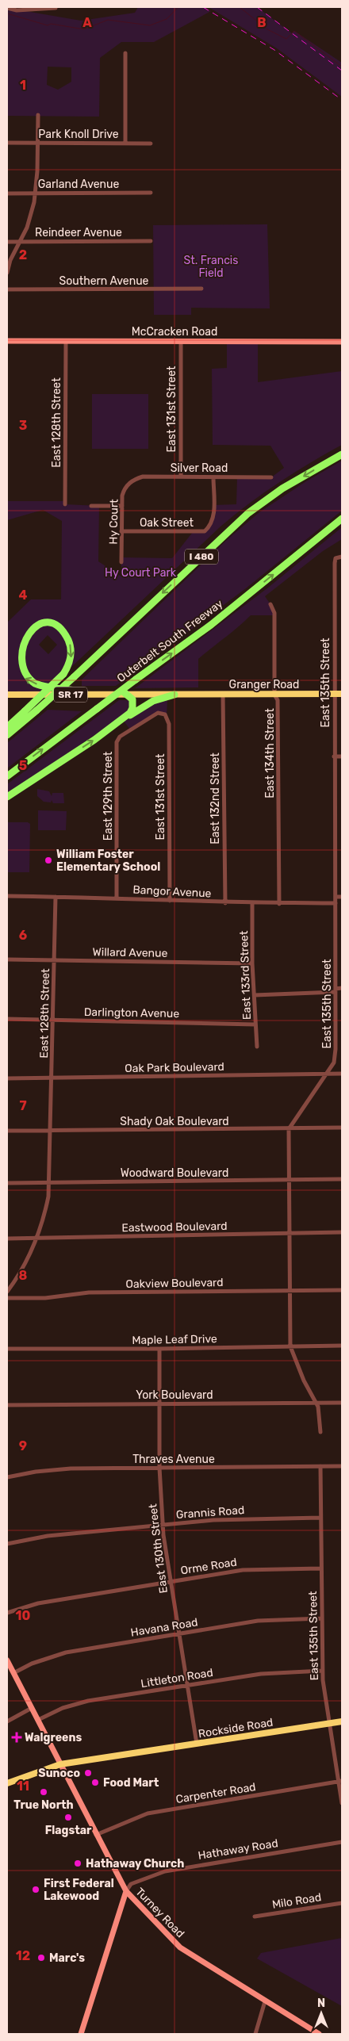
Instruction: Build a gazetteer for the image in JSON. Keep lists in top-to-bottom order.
{
  "streets": {
    "highway": ["I 480", "Outerbelt South Freeway"],
    "main road": ["Granger Road", "SR 17", "Rockside Road"],
    "street": [
      "Park Knoll Drive",
      "Garland Avenue",
      "Reindeer Avenue",
      "Southern Avenue",
      "McCracken Road",
      "East 131st Street",
      "East 128th Street",
      "Silver Road",
      "Hy Court",
      "Oak Street",
      "East 135th Street",
      "East 134th Street",
      "East 129th Street",
      "East 132nd Street",
      "Bangor Avenue",
      "Willard Avenue",
      "East 133rd Street",
      "Darlington Avenue",
      "Oak Park Boulevard",
      "Shady Oak Boulevard",
      "Woodward Boulevard",
      "Eastwood Boulevard",
      "Oakview Boulevard",
      "Maple Leaf Drive",
      "York Boulevard",
      "Thraves Avenue",
      "Grannis Road",
      "East 130th Street",
      "Orme Road",
      "Havana Road",
      "Littleton Road",
      "Carpenter Road",
      "Hathaway Road",
      "Milo Road",
      "Turney Road"
    ]
  },
  "crossings": [
    ["McCracken Road", "East 131st Street"],
    ["McCracken Road", "East 128th Street"],
    ["East 131st Street", "Silver Road"],
    ["East 131st Street", "East 129th Street"],
    ["East 131st Street", "Bangor Avenue"],
    ["East 128th Street", "Bangor Avenue"],
    ["East 128th Street", "Willard Avenue"],
    ["East 128th Street", "Darlington Avenue"],
    ["East 128th Street", "Oak Park Boulevard"],
    ["East 128th Street", "Shady Oak Boulevard"],
    ["East 128th Street", "Woodward Boulevard"],
    ["East 128th Street", "Eastwood Boulevard"],
    ["Silver Road", "Hy Court"],
    ["Silver Road", "Oak Street"],
    ["Hy Court", "Oak Street"],
    ["East 135th Street", "Granger Road"],
    ["East 135th Street", "Bangor Avenue"],
    ["East 135th Street", "Oak Park Boulevard"],
    ["East 135th Street", "Shady Oak Boulevard"],
    ["East 135th Street", "Thraves Avenue"],
    ["East 135th Street", "Grannis Road"],
    ["East 135th Street", "Orme Road"],
    ["East 135th Street", "Havana Road"],
    ["East 135th Street", "Littleton Road"],
    ["East 135th Street", "Rockside Road"],
    ["East 135th Street", "Carpenter Road"],
    ["Granger Road", "East 134th Street"],
    ["Granger Road", "East 132nd Street"],
    ["East 134th Street", "Bangor Avenue"],
    ["East 129th Street", "Bangor Avenue"],
    ["East 132nd Street", "Bangor Avenue"],
    ["Bangor Avenue", "East 133rd Street"],
    ["Willard Avenue", "East 133rd Street"],
    ["East 133rd Street", "Darlington Avenue"],
    ["Maple Leaf Drive", "East 130th Street"],
    ["York Boulevard", "East 130th Street"],
    ["Thraves Avenue", "East 130th Street"],
    ["Grannis Road", "East 130th Street"],
    ["East 130th Street", "Orme Road"],
    ["East 130th Street", "Havana Road"],
    ["East 130th Street", "Littleton Road"],
    ["East 130th Street", "Rockside Road"],
    ["Havana Road", "Turney Road"],
    ["Littleton Road", "Turney Road"],
    ["Rockside Road", "Turney Road"],
    ["Carpenter Road", "Turney Road"],
    ["Hathaway Road", "Turney Road"]
  ],
  "parks": ["St. Francis Field", "Hy Court Park"],
  "places": {
    "other": [
      "William Foster Elementary School",
      "Sunoco",
      "Food Mart",
      "True North",
      "Flagstar",
      "Hathaway Church",
      "First Federal Lakewood",
      "Marc's"
    ],
    "health": ["Walgreens"]
  },
  "north": "top",
  "grid": {
    "columns": ["A", "B"],
    "rows": [
      "1",
      "2",
      "3",
      "4",
      "5",
      "6",
      "7",
      "8",
      "9",
      "10",
      "11",
      "12"
    ]
  }
}
